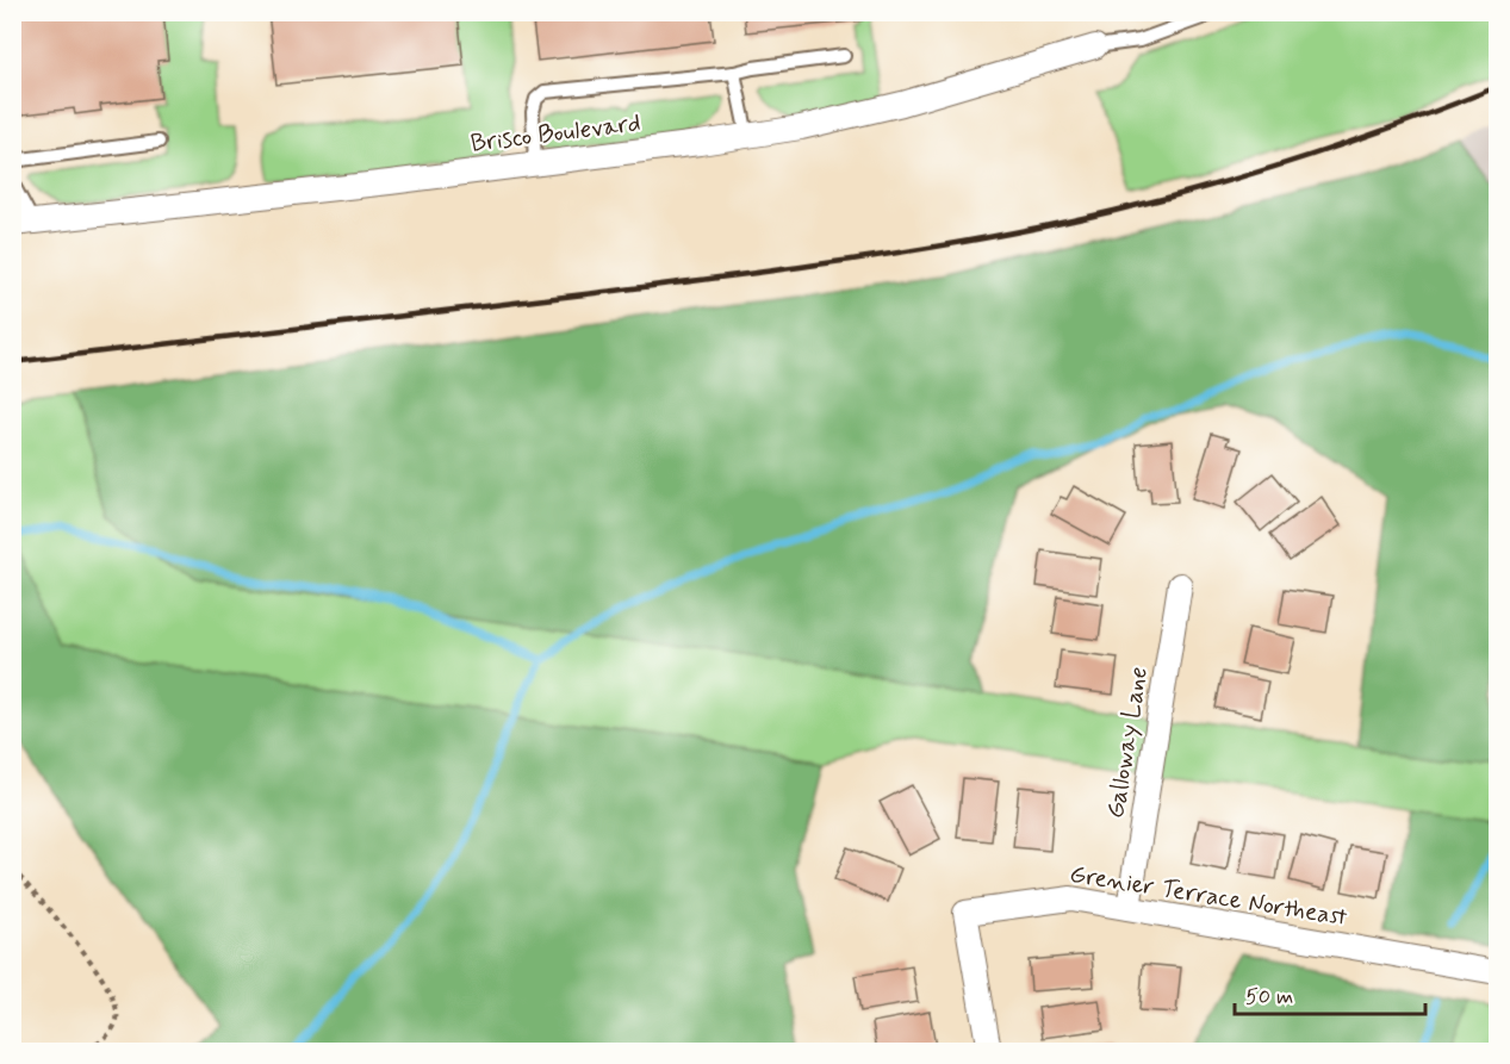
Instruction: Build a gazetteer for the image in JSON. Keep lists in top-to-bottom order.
{
  "streets": {
    "street": ["Brisco Boulevard", "Galloway Lane", "Grenier Terrace Northeast"]
  },
  "crossings": [
    ["Galloway Lane", "Grenier Terrace Northeast"]
  ],
  "scale_bar": "50 m"
}
